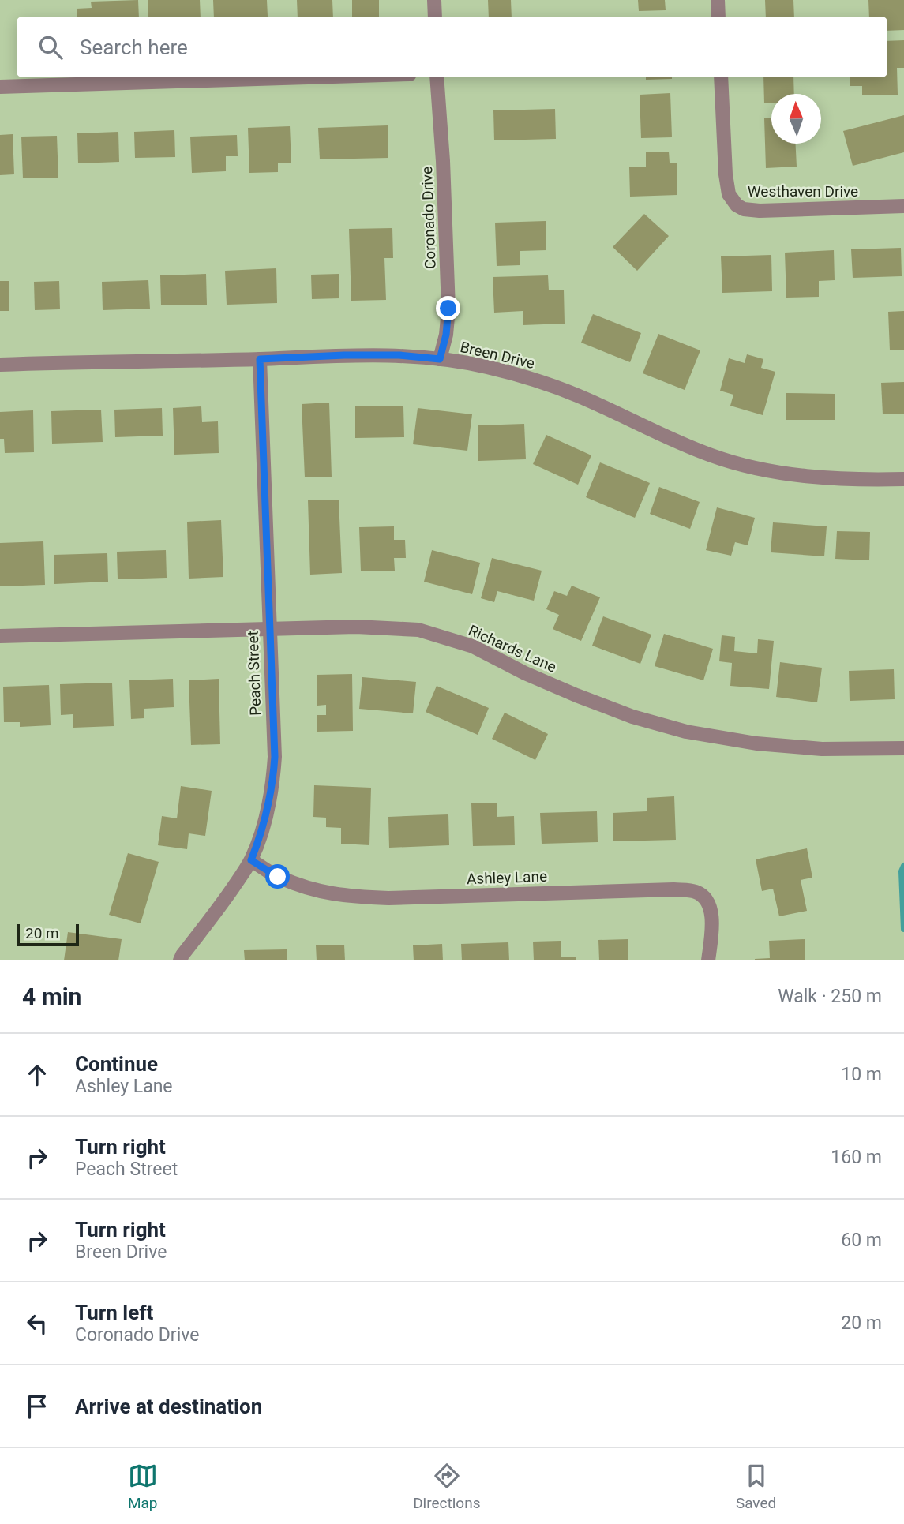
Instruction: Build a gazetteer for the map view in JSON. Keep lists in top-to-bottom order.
{
  "streets": {
    "street": [
      "Westhaven Drive",
      "Coronado Drive",
      "Breen Drive",
      "Richards Lane",
      "Peach Street",
      "Ashley Lane"
    ]
  },
  "crossings": [
    ["Coronado Drive", "Breen Drive"],
    ["Breen Drive", "Peach Street"],
    ["Richards Lane", "Peach Street"],
    ["Peach Street", "Ashley Lane"]
  ],
  "scale_bar": "20 m",
  "north": "top",
  "page": {
    "search": "Search here",
    "scale": "20 m",
    "heading": ["4 min", "Walk · 250 m"],
    "list": [
      ["Continue", "Ashley Lane", "10 m"],
      ["Turn right", "Peach Street", "160 m"],
      ["Turn right", "Breen Drive", "60 m"],
      ["Turn left", "Coronado Drive", "20 m"],
      "Arrive at destination"
    ],
    "nav": ["Map", "Directions", "Saved"]
  }
}
